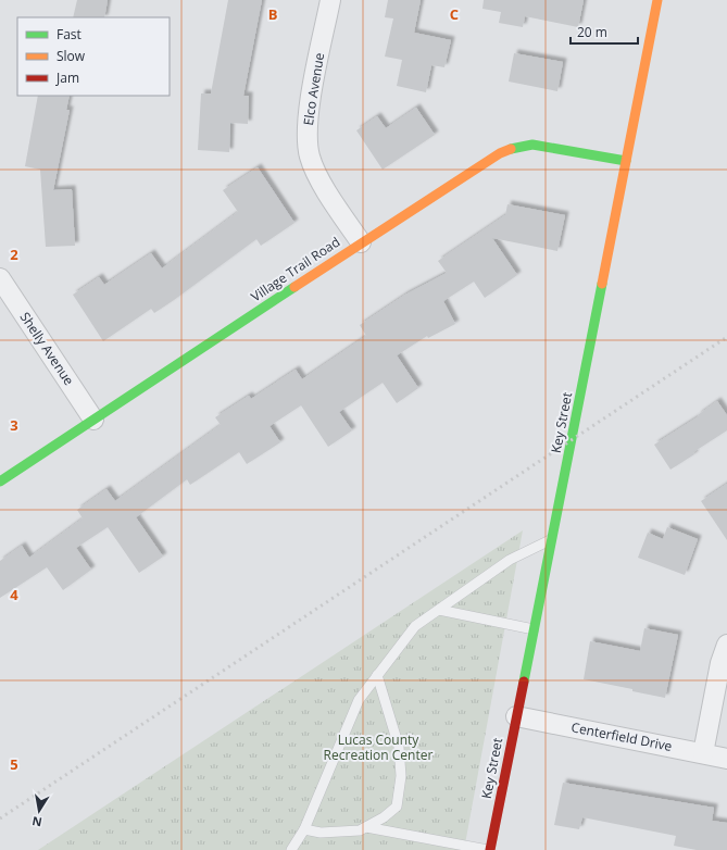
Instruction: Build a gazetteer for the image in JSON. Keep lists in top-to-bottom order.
{
  "streets": {
    "street": [
      "Elco Avenue",
      "Village Trail Road",
      "Shelly Avenue",
      "Key Street",
      "Centerfield Drive"
    ]
  },
  "crossings": [
    ["Elco Avenue", "Village Trail Road"],
    ["Village Trail Road", "Shelly Avenue"],
    ["Village Trail Road", "Key Street"],
    ["Key Street", "Centerfield Drive"]
  ],
  "parks": ["Lucas County Recreation Center"],
  "legend": ["Fast", "Slow", "Jam"],
  "scale_bar": "20 m",
  "north": "bottom",
  "grid": {
    "columns": ["B", "C"],
    "rows": [
      "2",
      "3",
      "4",
      "5"
    ]
  }
}
